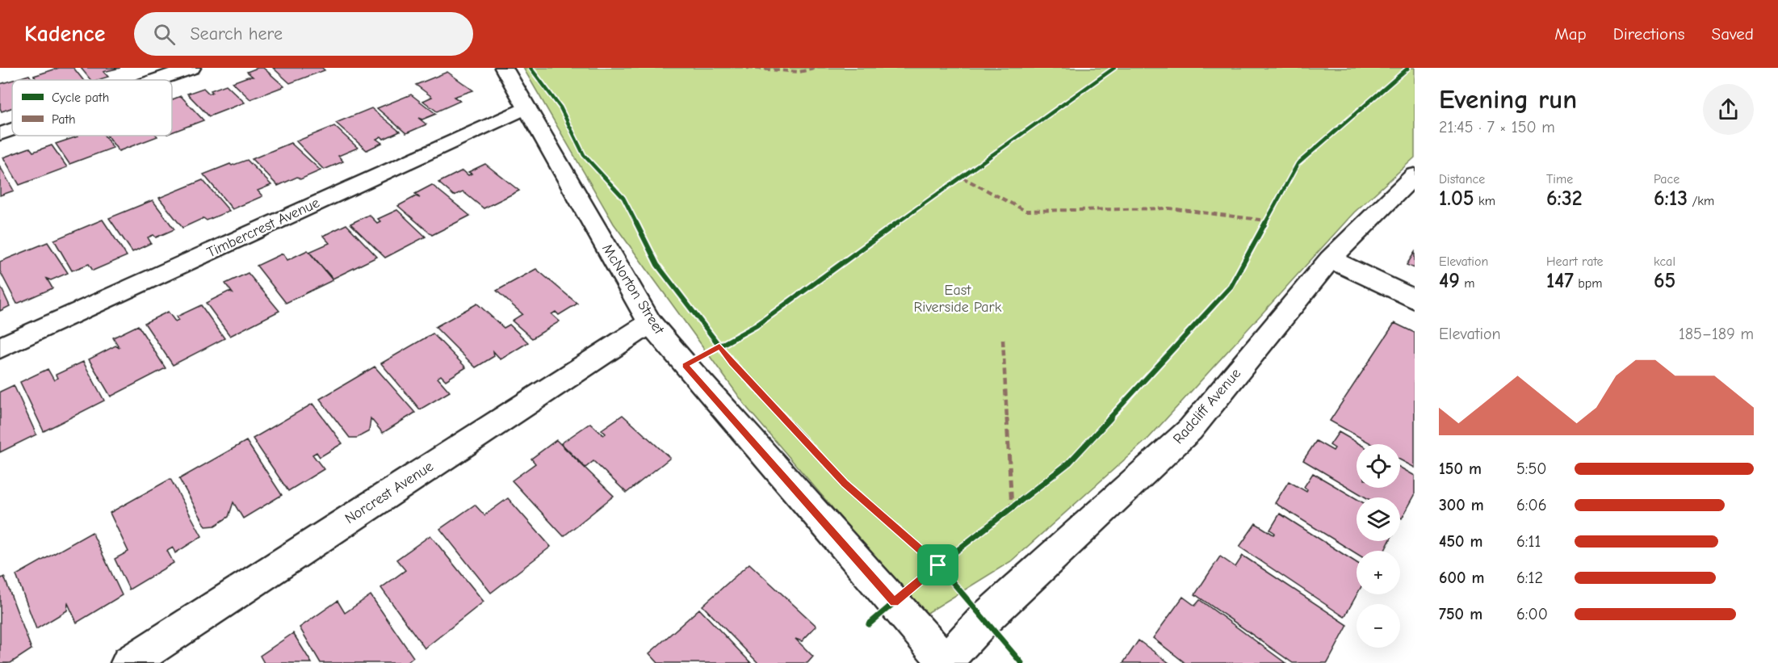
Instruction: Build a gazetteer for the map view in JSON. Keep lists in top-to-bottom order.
{
  "streets": {
    "street": [
      "Timbercrest Avenue",
      "McNorton Street",
      "Radcliff Avenue",
      "Norcrest Avenue"
    ]
  },
  "crossings": [
    ["Timbercrest Avenue", "McNorton Street"],
    ["McNorton Street", "Radcliff Avenue"],
    ["McNorton Street", "Norcrest Avenue"]
  ],
  "parks": ["East Riverside Park"],
  "legend": ["Cycle path", "Path"],
  "page": {
    "header": "Kadence",
    "search": "Search here",
    "nav": ["Map", "Directions", "Saved"],
    "heading": ["Evening run", "21:45 · 7 × 150 m"],
    "stats": [
      ["Distance", "1.05 km"],
      ["Time", "6:32"],
      ["Pace", "6:13 /km"],
      ["Elevation", "49 m"],
      ["Heart rate", "147 bpm"],
      ["kcal", "65"]
    ],
    "chart": ["Elevation", "185–189 m"],
    "map_buttons": ["+", "−"],
    "list": [
      {
        "name": "150 m",
        "note": "5:50"
      },
      {
        "name": "300 m",
        "note": "6:06"
      },
      {
        "name": "450 m",
        "note": "6:11"
      },
      {
        "name": "600 m",
        "note": "6:12"
      },
      {
        "name": "750 m",
        "note": "6:00"
      }
    ]
  }
}
